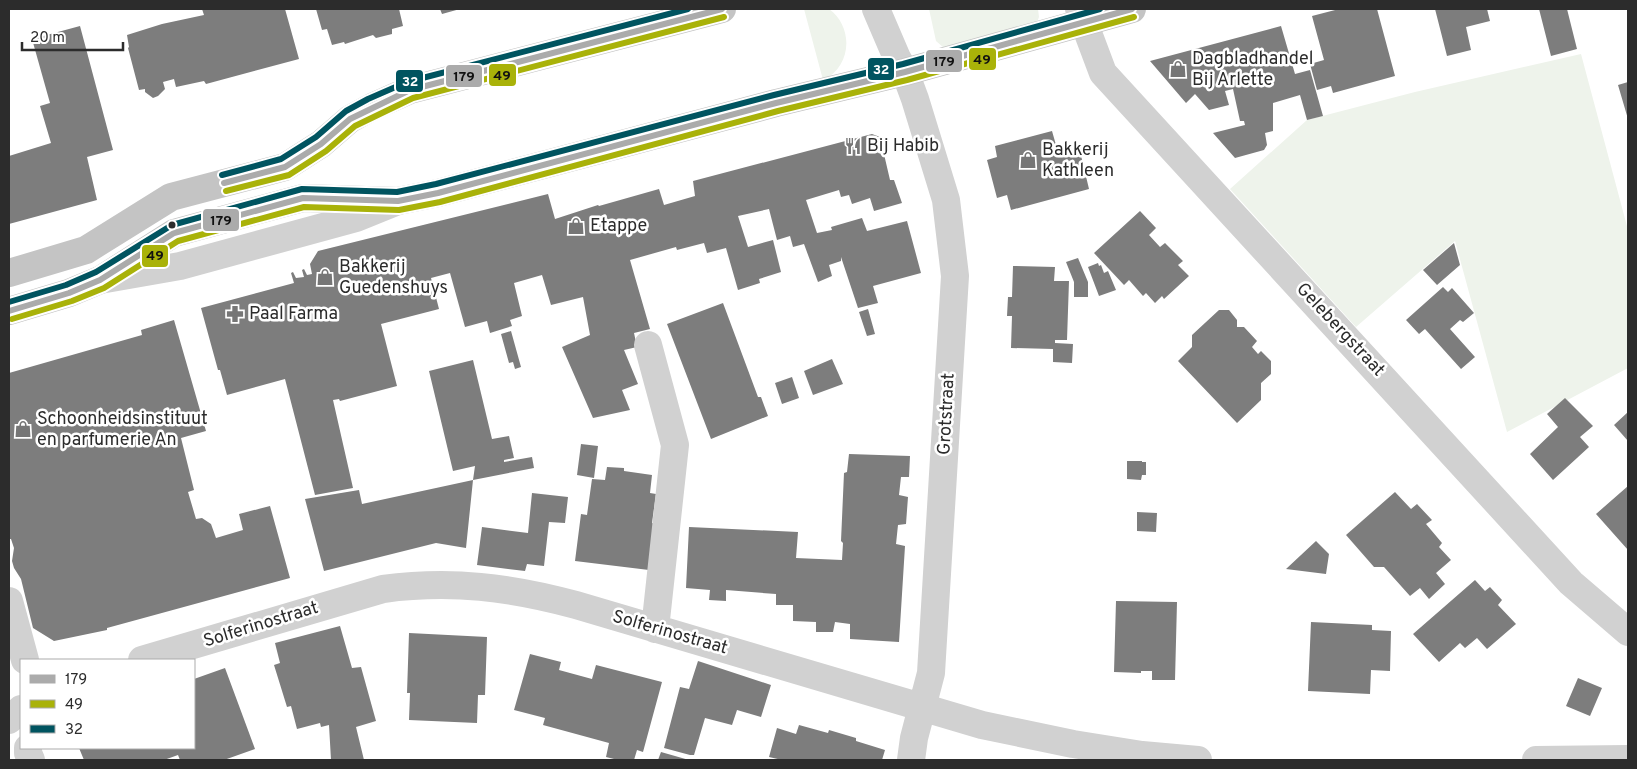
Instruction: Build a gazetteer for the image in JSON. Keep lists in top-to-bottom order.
{
  "streets": {
    "street": ["Gelebergstraat", "Grotstraat", "Solferinostraat"]
  },
  "crossings": [
    ["Grotstraat", "Solferinostraat"]
  ],
  "places": {
    "shop": [
      "Dagbladhandel Bij Arlette",
      "Bakkerij Kathleen",
      "Etappe",
      "Bakkerij Guedenshuys",
      "Schoonheidsinstituut en parfumerie An"
    ],
    "restaurant": ["Bij Habib"],
    "pharmacy": ["Paal Farma"]
  },
  "lines": ["transit line 179", "transit line 32", "transit line 49"],
  "legend": ["179", "49", "32"],
  "scale_bar": "20 m"
}
